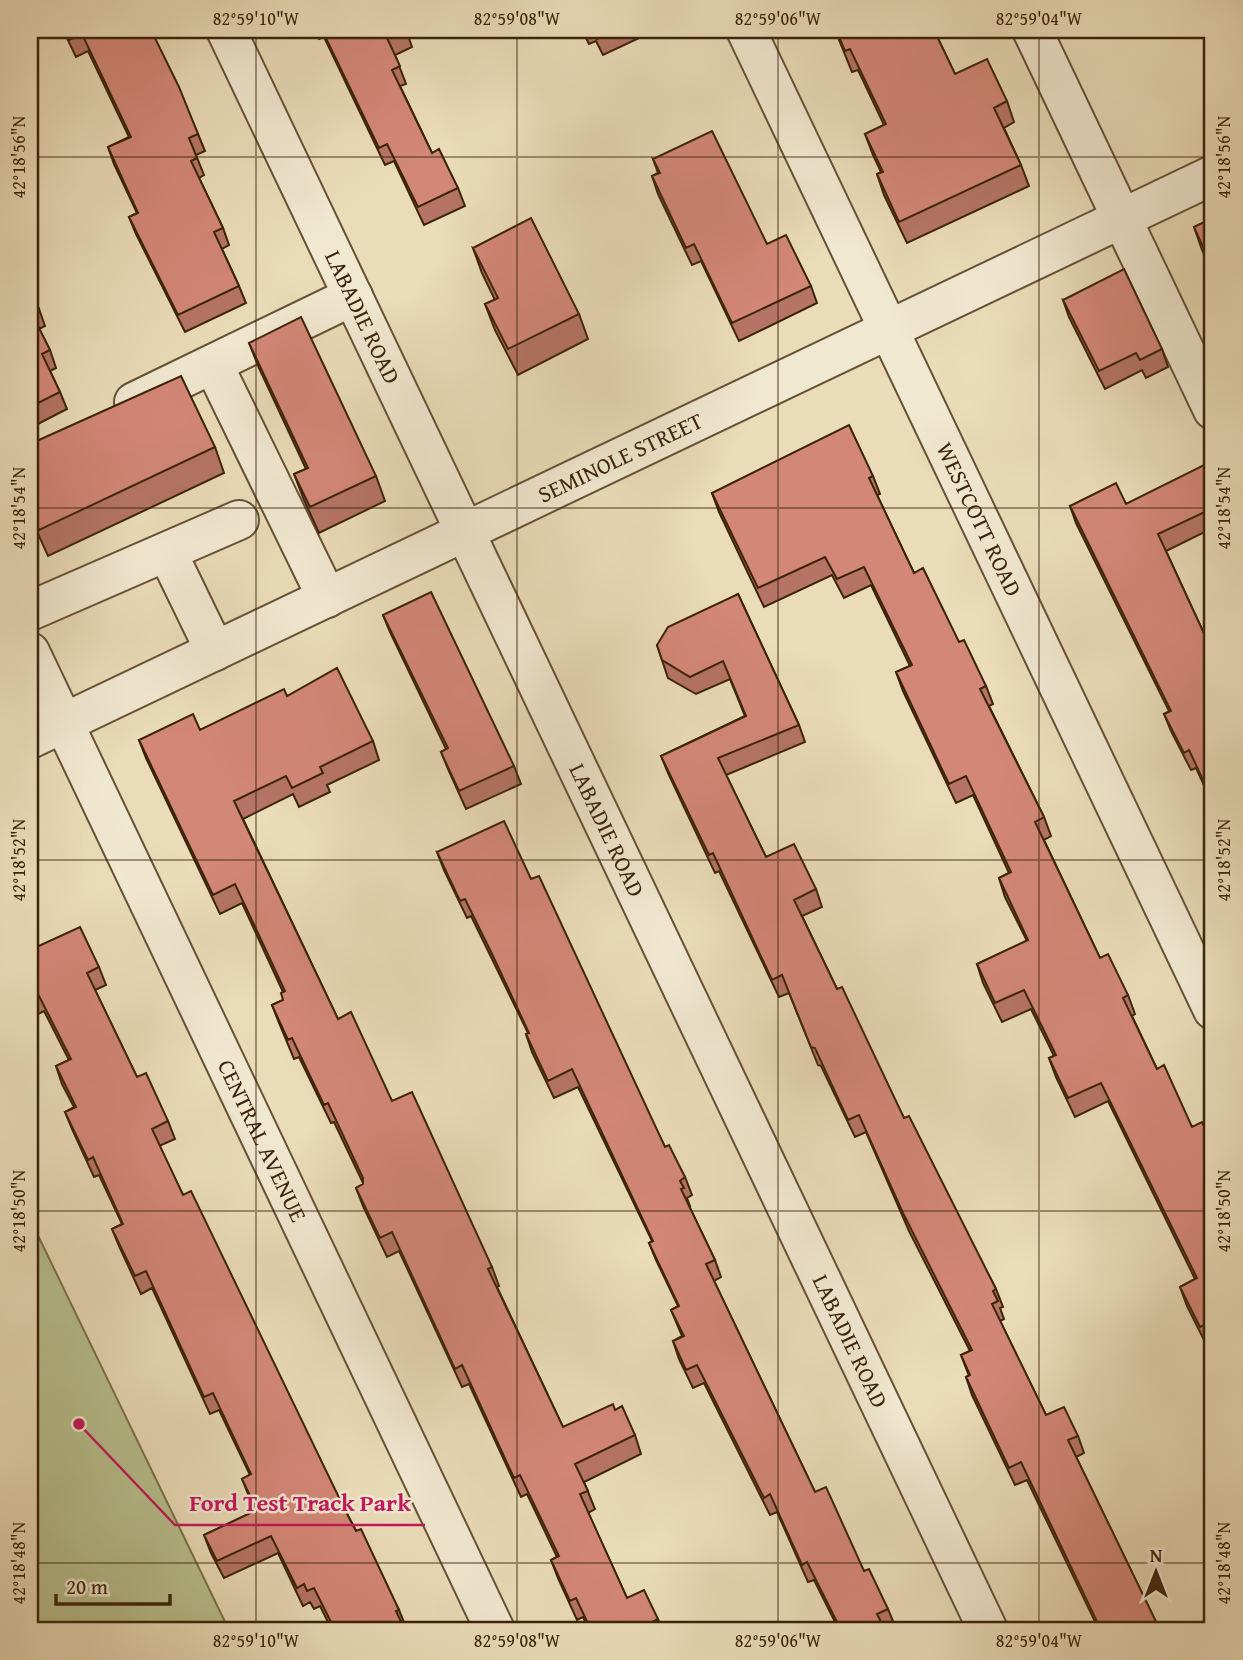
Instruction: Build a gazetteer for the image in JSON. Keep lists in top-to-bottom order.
{
  "streets": {
    "street": [
      "LABADIE ROAD",
      "SEMINOLE STREET",
      "WESTCOTT ROAD",
      "CENTRAL AVENUE"
    ]
  },
  "crossings": [
    ["LABADIE ROAD", "SEMINOLE STREET"],
    ["SEMINOLE STREET", "WESTCOTT ROAD"],
    ["SEMINOLE STREET", "CENTRAL AVENUE"]
  ],
  "places": ["Ford Test Track Park"],
  "scale_bar": "20 m",
  "north": "top",
  "coordinates": [
    "82°59'10\"W",
    "82°59'08\"W",
    "82°59'06\"W",
    "82°59'04\"W",
    "42°18'56\"N",
    "42°18'54\"N",
    "42°18'52\"N",
    "42°18'50\"N",
    "42°18'48\"N"
  ]
}
